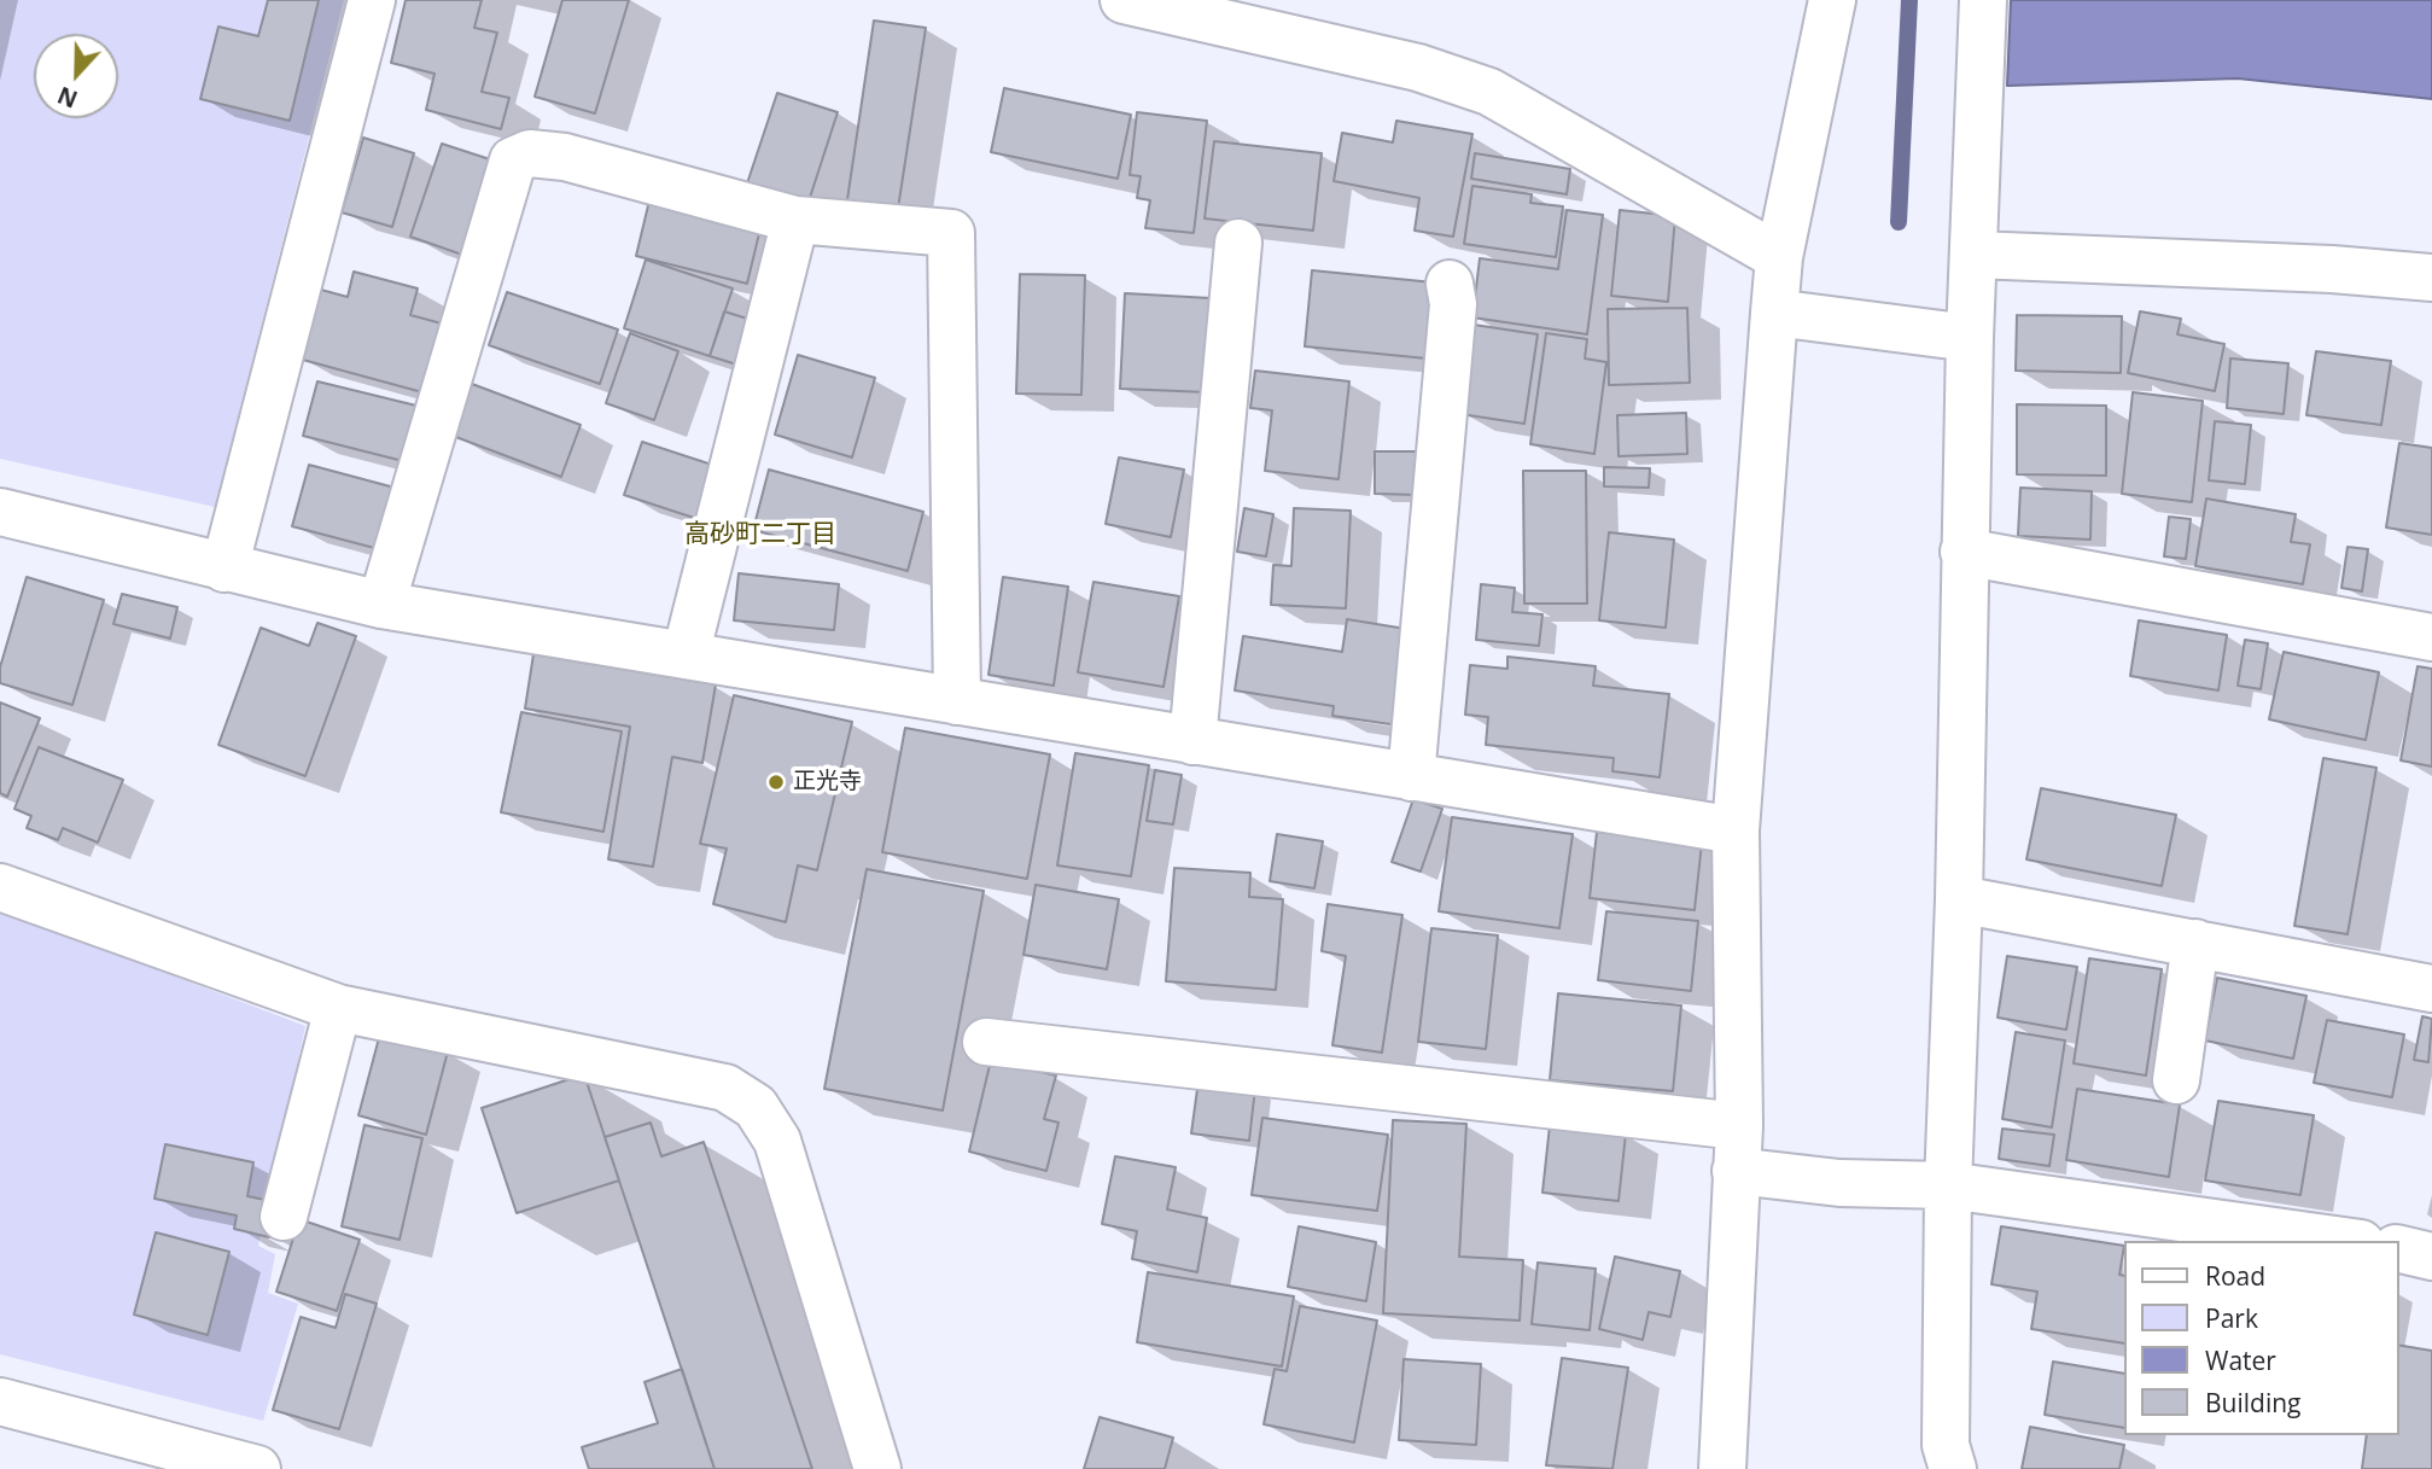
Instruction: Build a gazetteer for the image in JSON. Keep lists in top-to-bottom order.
{
  "districts": ["高砂町二丁目"],
  "places": ["正光寺"],
  "legend": [
    "Road",
    "Park",
    "Water",
    "Building"
  ],
  "north": "bottom"
}
